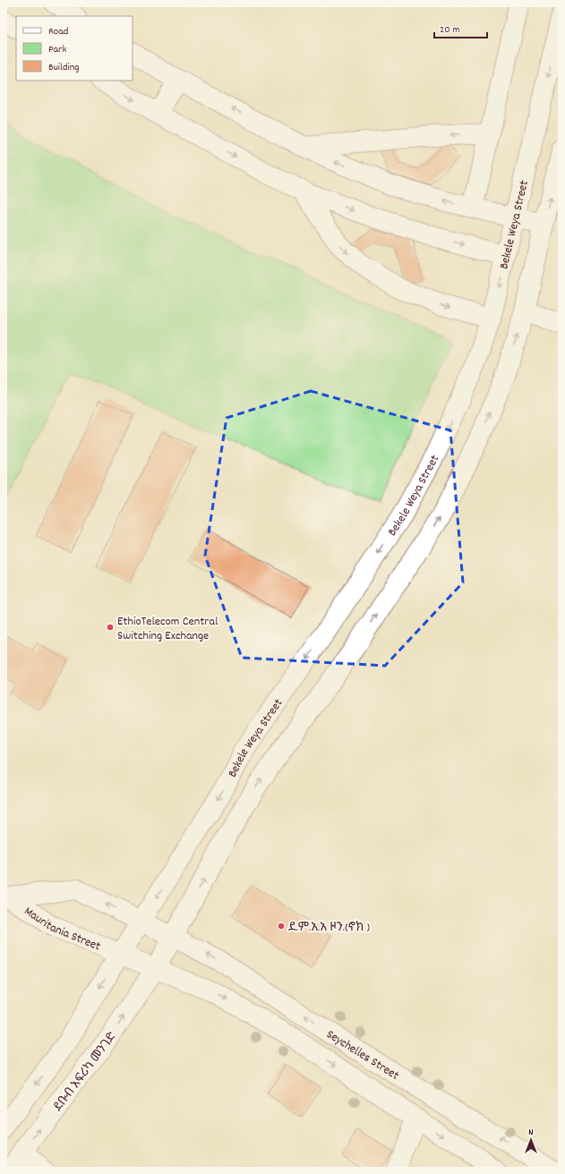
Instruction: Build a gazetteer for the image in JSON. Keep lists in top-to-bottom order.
{
  "streets": {
    "main road": [
      "Bekele Weya Street",
      "Mauritania Street",
      "Seychelles Street",
      "ደቡብ አፍሪካ መንገድ"
    ]
  },
  "crossings": [
    ["Bekele Weya Street", "Mauritania Street"],
    ["Mauritania Street", "Seychelles Street"],
    ["Mauritania Street", "ደቡብ አፍሪካ መንገድ"],
    ["Seychelles Street", "ደቡብ አፍሪካ መንገድ"]
  ],
  "one_way": ["Bekele Weya Street", "ደቡብ አፍሪካ መንገድ"],
  "places": ["EthioTelecom Central Switching Exchange", "ደ.ም.አ.አ ዞን.(ኖክ )"],
  "legend": ["Road", "Park", "Building"],
  "scale_bar": "20 m",
  "north": "top"
}
